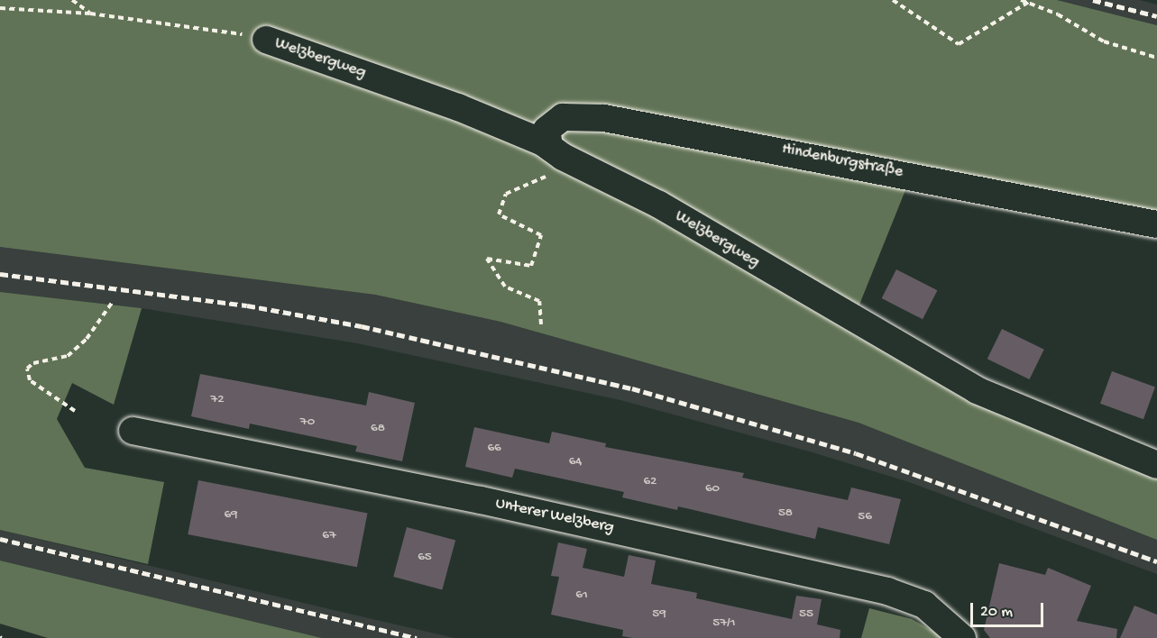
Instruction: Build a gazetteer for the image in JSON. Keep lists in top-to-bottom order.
{
  "streets": {
    "street": ["Welzbergweg", "Hindenburgstraße", "Unterer Welzberg"]
  },
  "crossings": [
    ["Welzbergweg", "Hindenburgstraße"]
  ],
  "house_numbers": [
    "72",
    "70",
    "68",
    "66",
    "64",
    "62",
    "60",
    "58",
    "69",
    "56",
    "67",
    "65",
    "61",
    "59",
    "55",
    "57/1"
  ],
  "scale_bar": "20 m"
}
